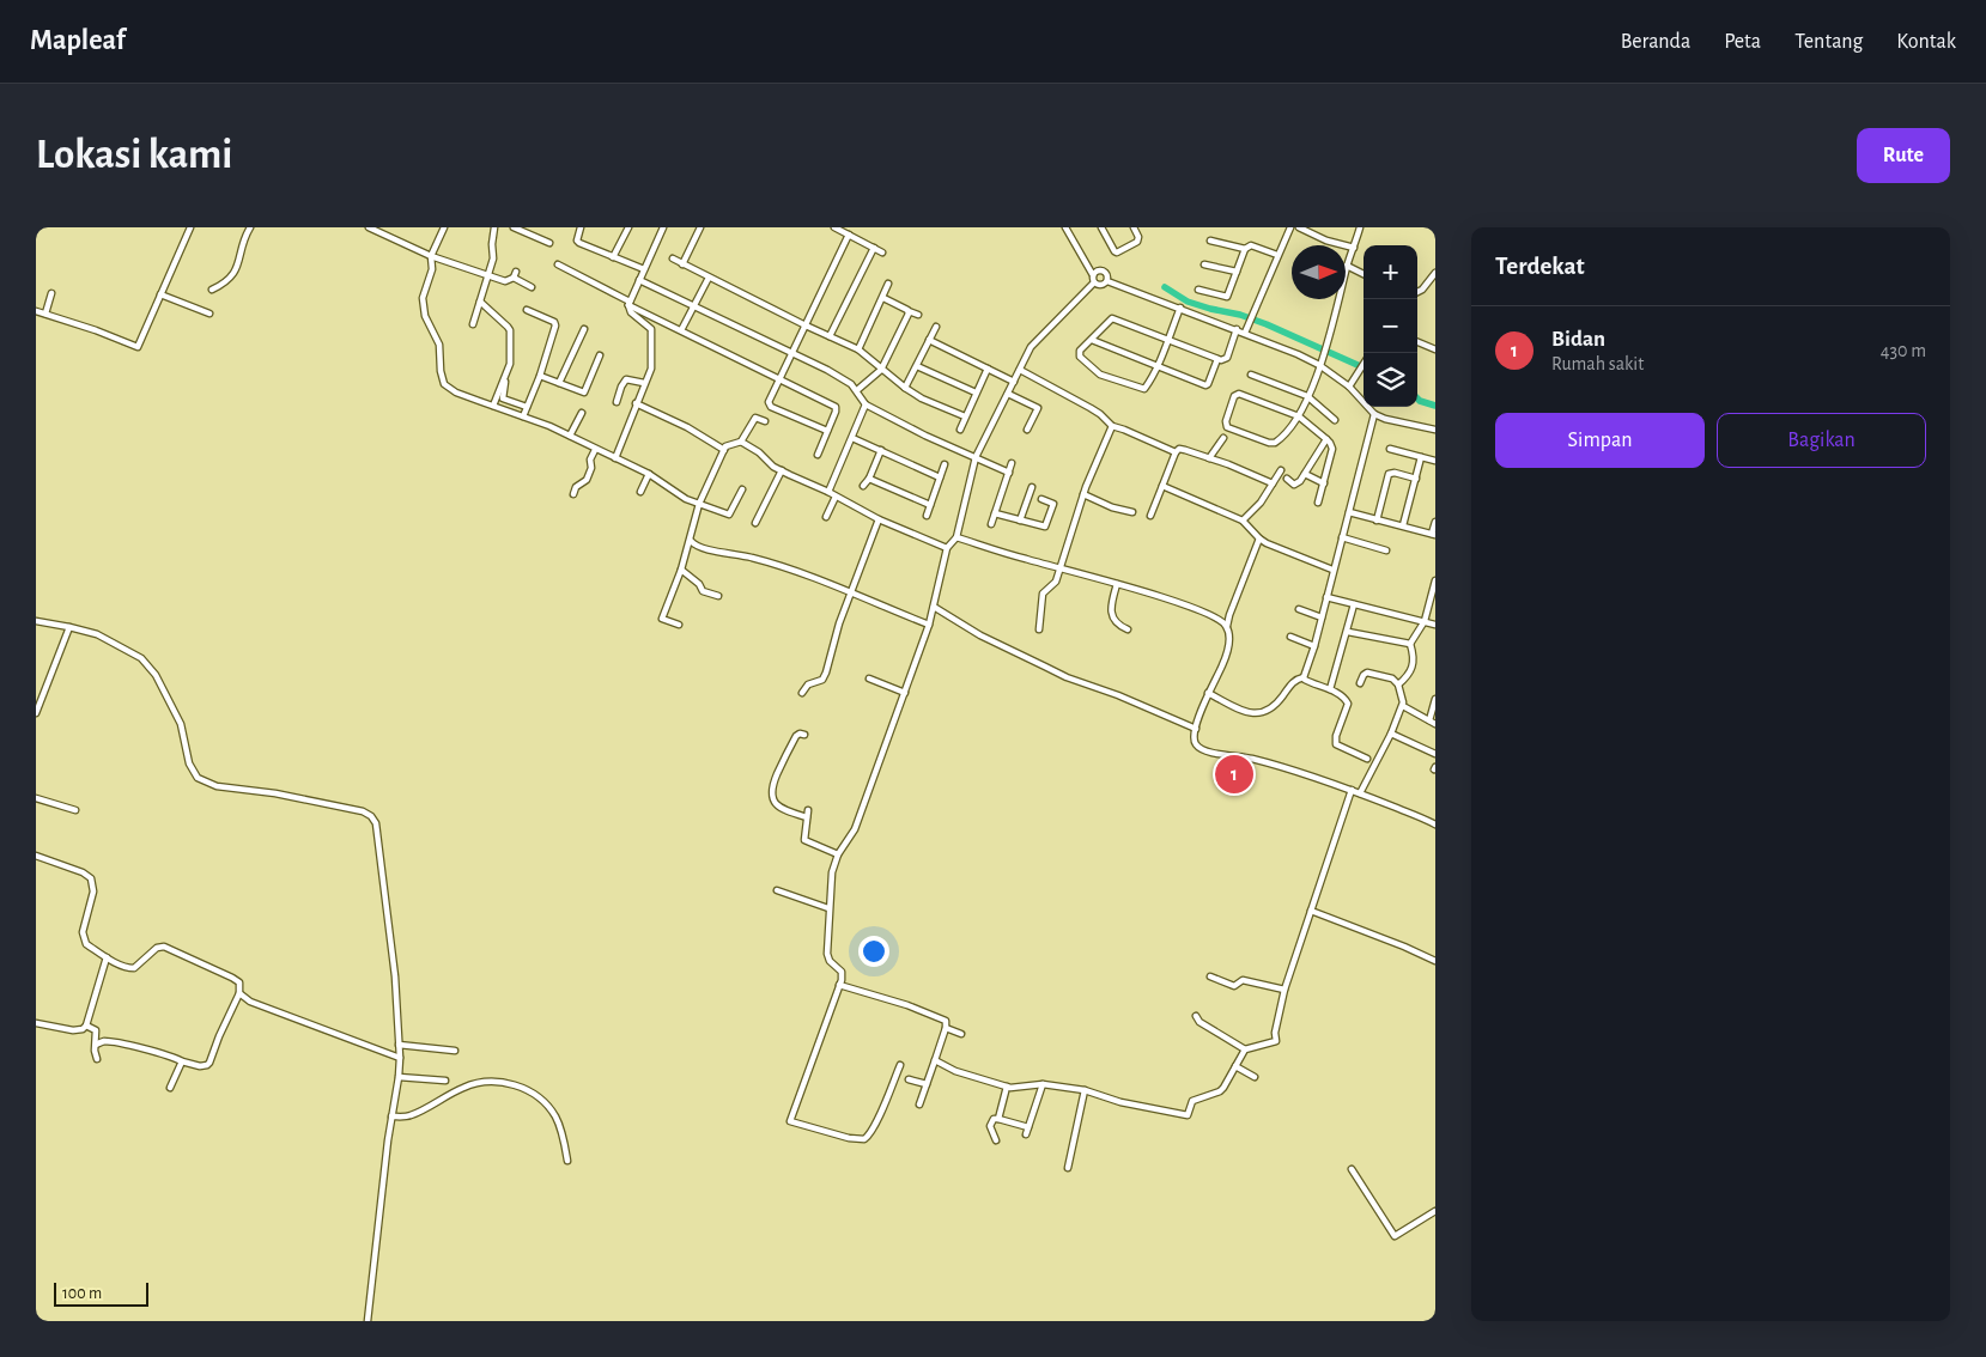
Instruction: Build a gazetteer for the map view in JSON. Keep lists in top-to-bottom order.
{
  "scale_bar": "100 m",
  "north": "right",
  "page": {
    "header": "Mapleaf",
    "nav": [
      "Beranda",
      "Peta",
      "Tentang",
      "Kontak"
    ],
    "buttons": [
      "Rute",
      ["Simpan", "Bagikan"]
    ],
    "title": "Lokasi kami",
    "heading": "Terdekat",
    "map_buttons": ["+", "−"],
    "list": [
      {
        "mark": "1",
        "name": "Bidan",
        "note": "Rumah sakit",
        "value": "430 m"
      }
    ],
    "pins": "1",
    "scale": "100 m"
  }
}
